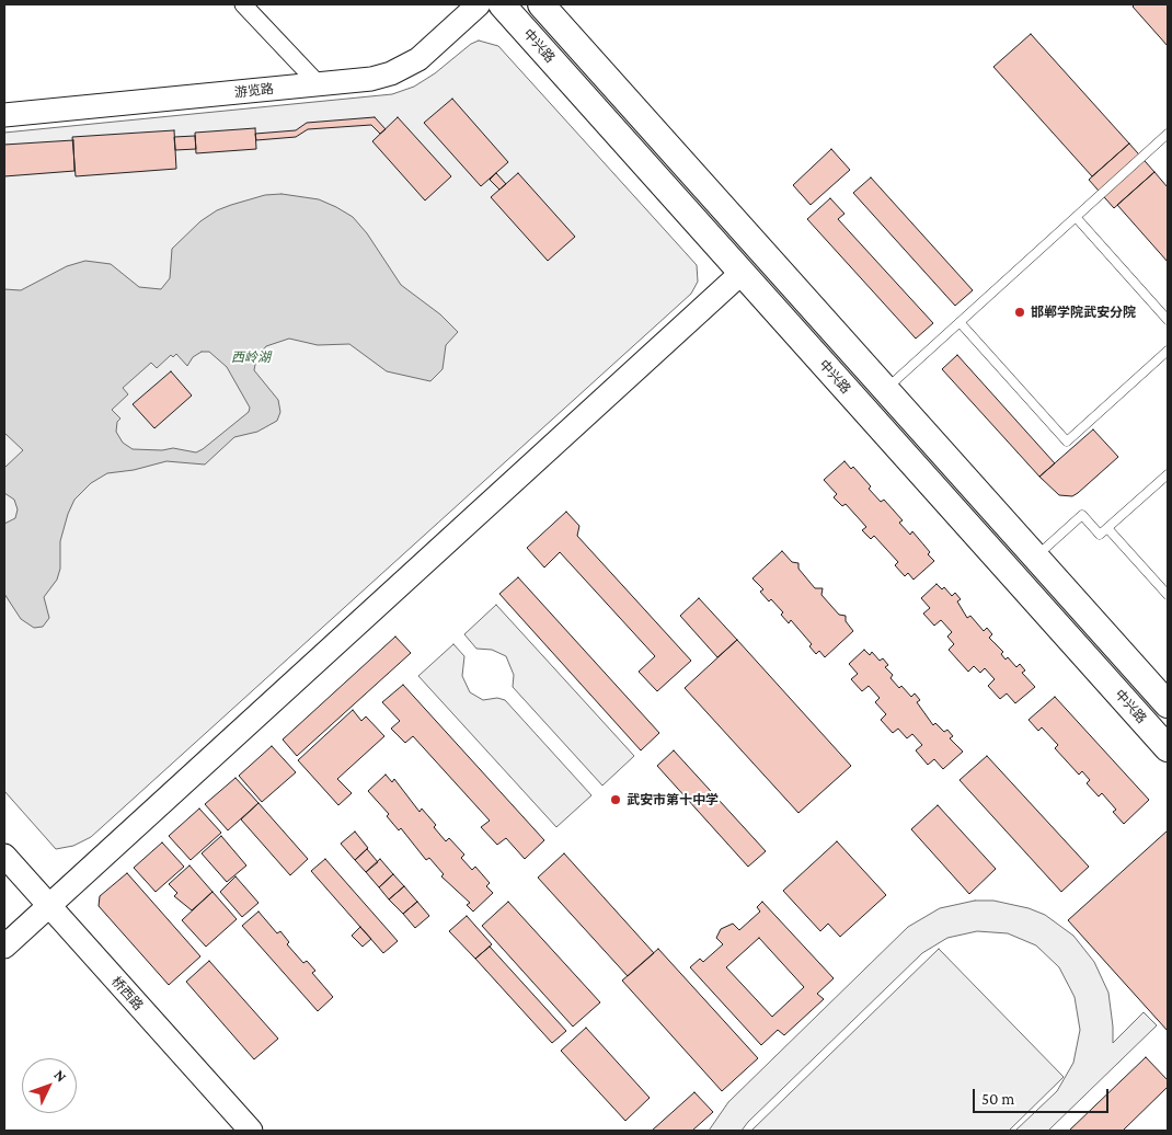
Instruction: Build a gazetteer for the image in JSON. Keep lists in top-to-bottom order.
{
  "streets": {
    "main road": ["中兴路"],
    "street": ["游览路", "桥西路"]
  },
  "parks": ["西岭湖"],
  "places": ["邯郸学院武安分院", "武安市第十中学"],
  "scale_bar": "50 m",
  "north": "top right"
}
